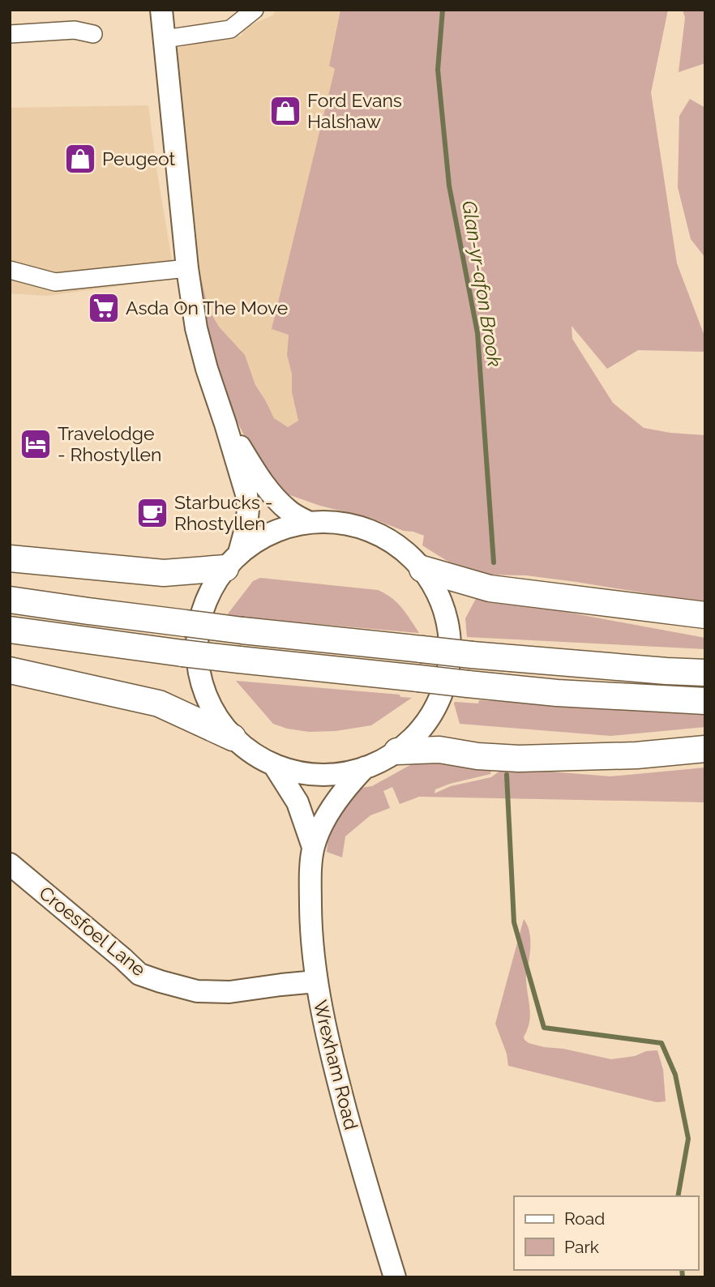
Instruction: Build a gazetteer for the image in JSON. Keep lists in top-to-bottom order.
{
  "streets": {
    "main road": ["Croesfoel Lane", "Wrexham Road"]
  },
  "crossings": [
    ["Croesfoel Lane", "Wrexham Road"]
  ],
  "water": ["Glan-yr-afon Brook"],
  "places": {
    "shop": ["Ford Evans Halshaw", "Peugeot"],
    "supermarket": ["Asda On The Move"],
    "hotel": ["Travelodge - Rhostyllen"],
    "cafe": ["Starbucks - Rhostyllen"]
  },
  "legend": ["Road", "Park"]
}
